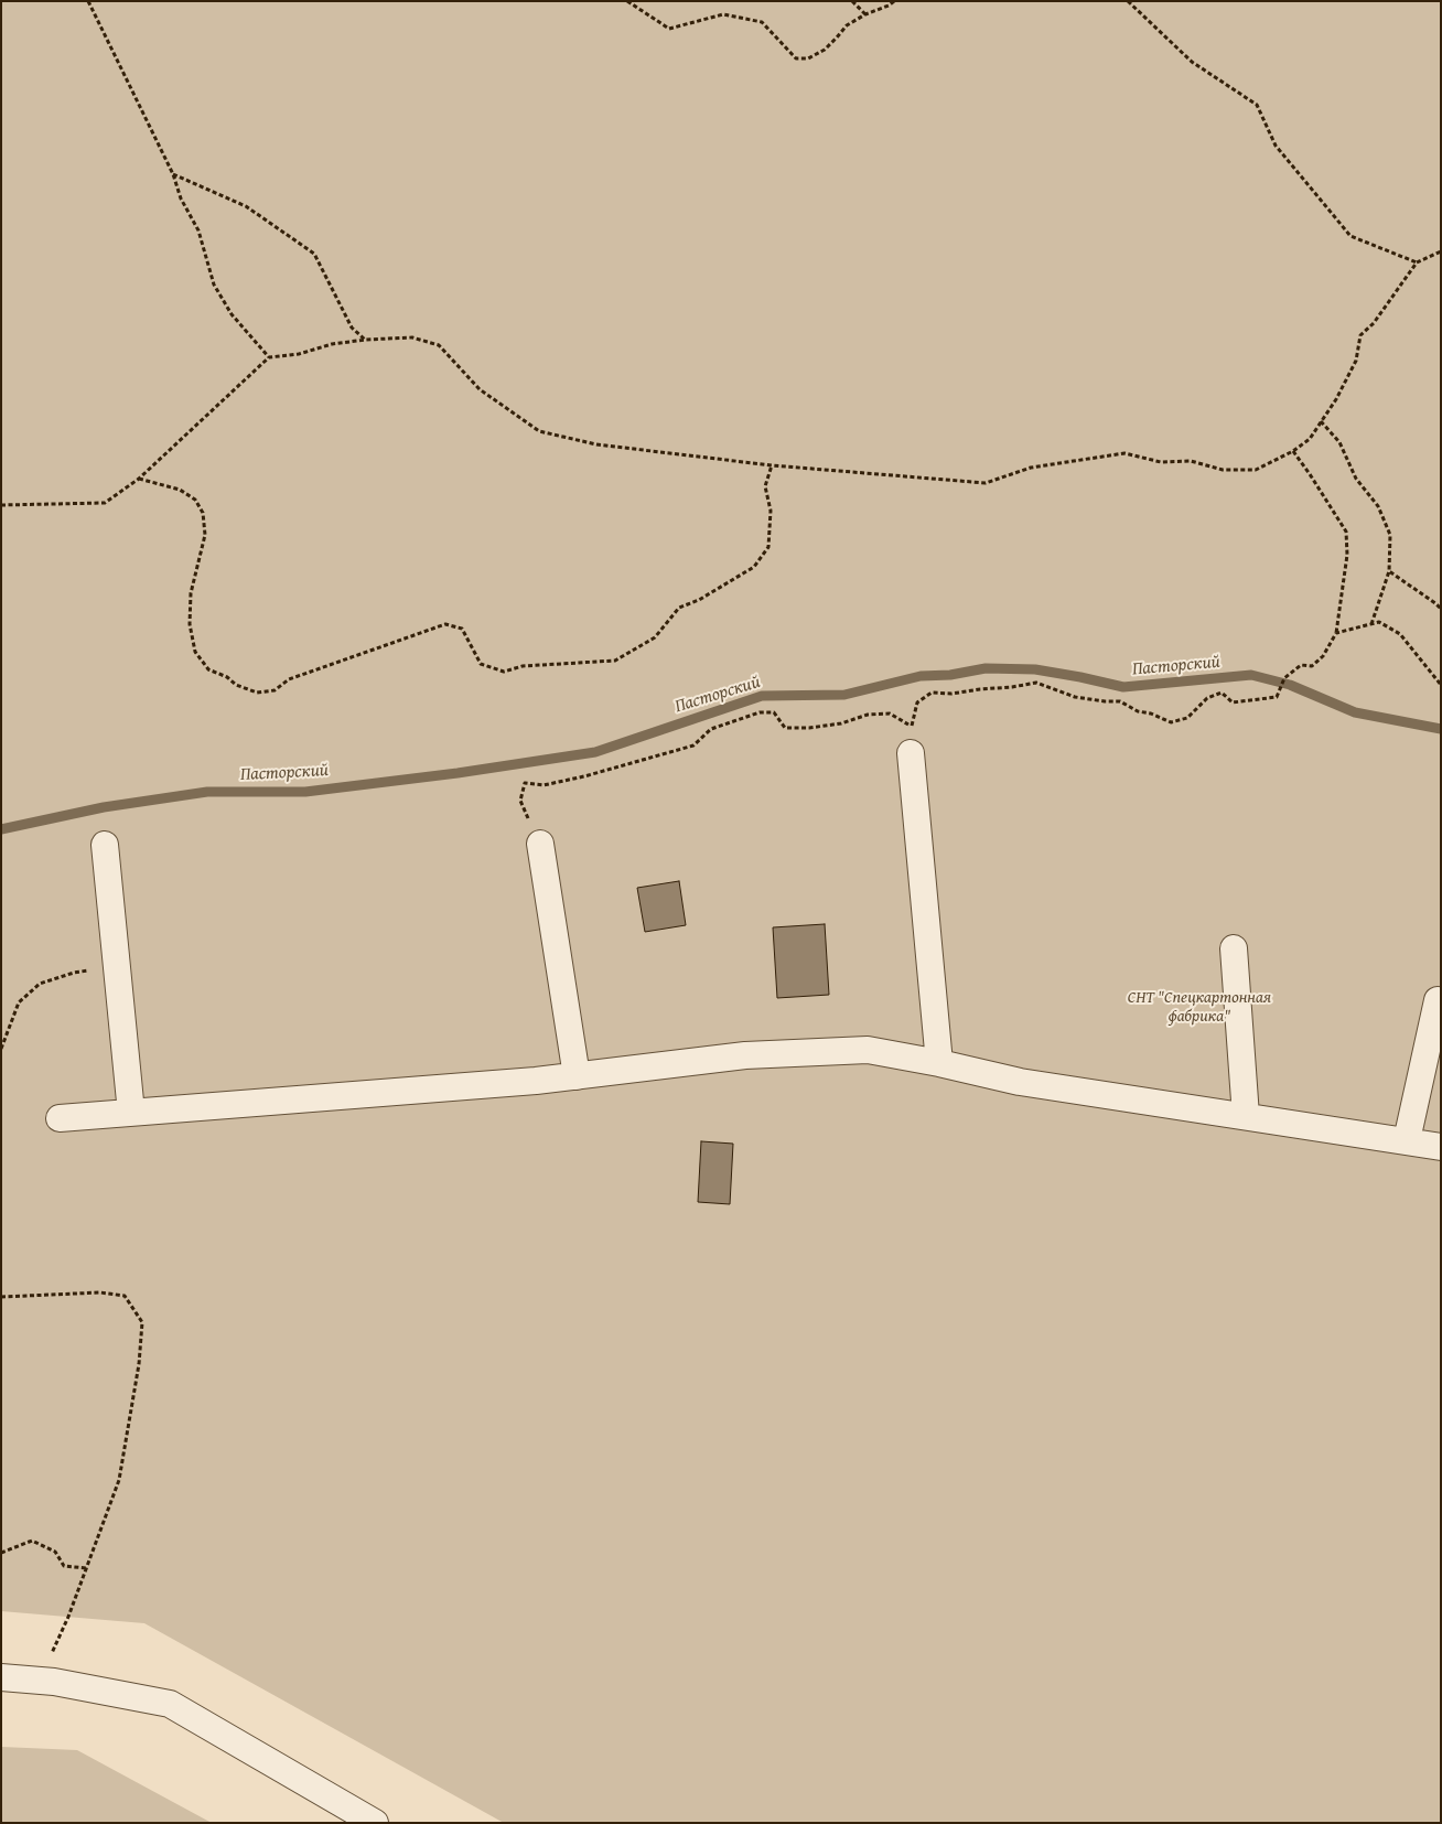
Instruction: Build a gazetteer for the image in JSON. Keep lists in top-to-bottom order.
{
  "water": ["Пасторский"],
  "parks": ["СНТ \"Спецкартонная фабрика\""]
}
